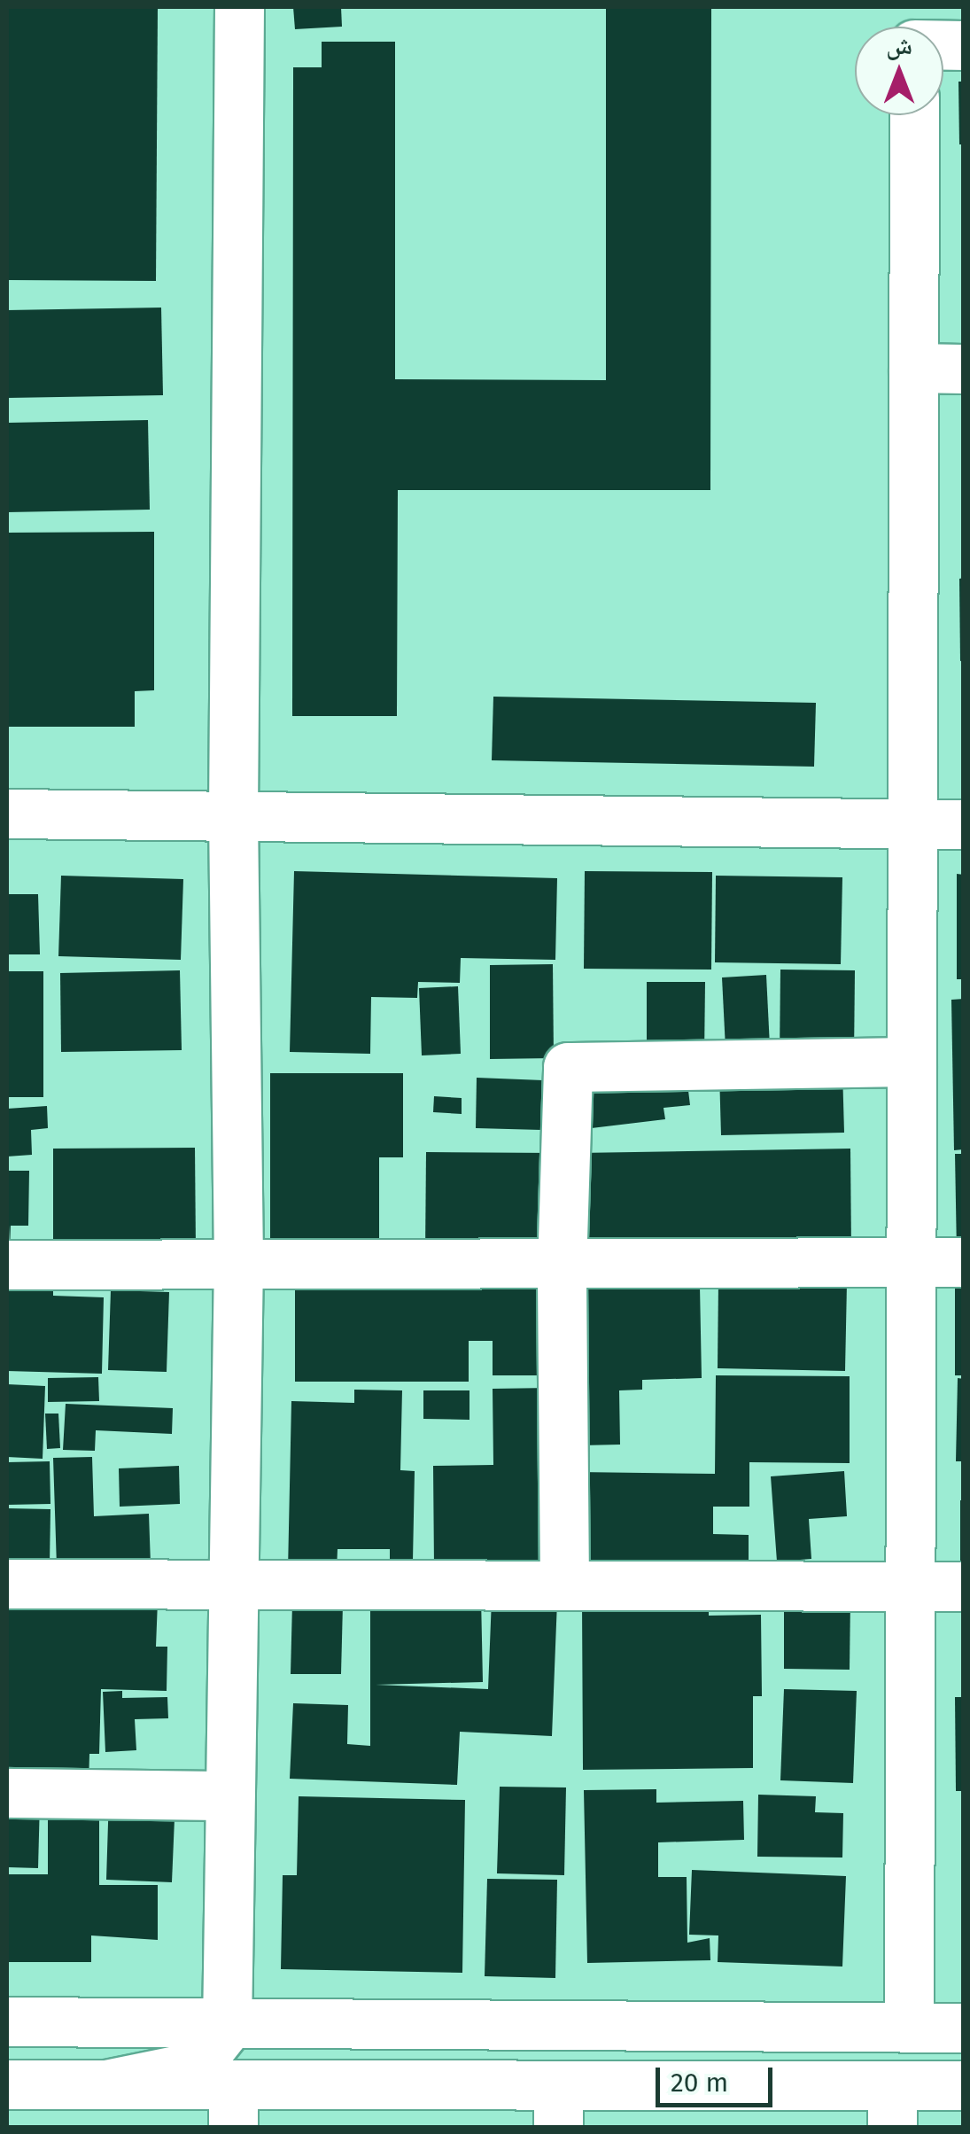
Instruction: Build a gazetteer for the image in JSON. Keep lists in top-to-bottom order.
{
  "scale_bar": "20 m",
  "north": "top"
}
